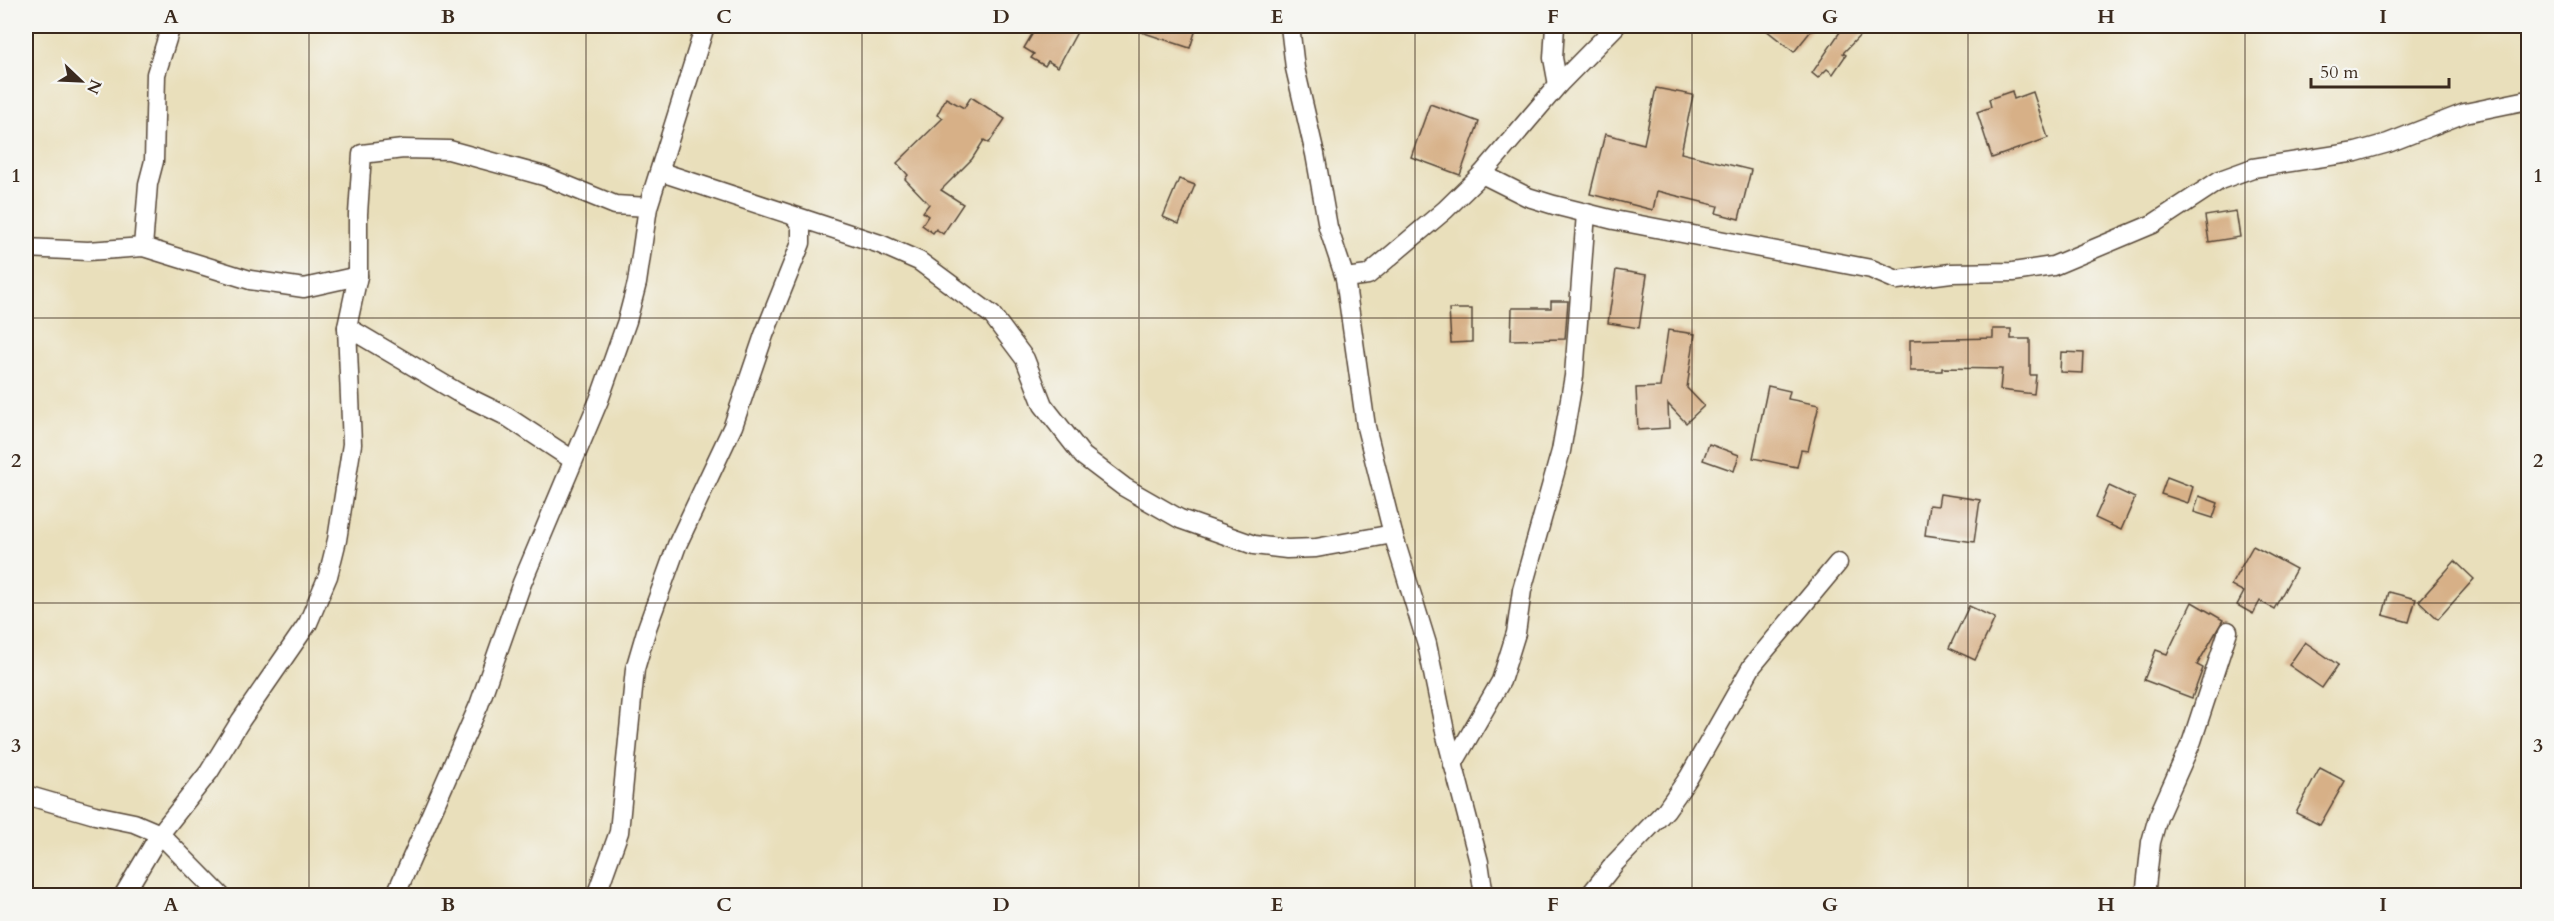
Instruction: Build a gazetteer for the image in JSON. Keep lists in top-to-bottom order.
{
  "scale_bar": "50 m",
  "north": "bottom right",
  "grid": {
    "columns": [
      "A",
      "B",
      "C",
      "D",
      "E",
      "F",
      "G",
      "H",
      "I"
    ],
    "rows": ["1", "2", "3"]
  }
}
